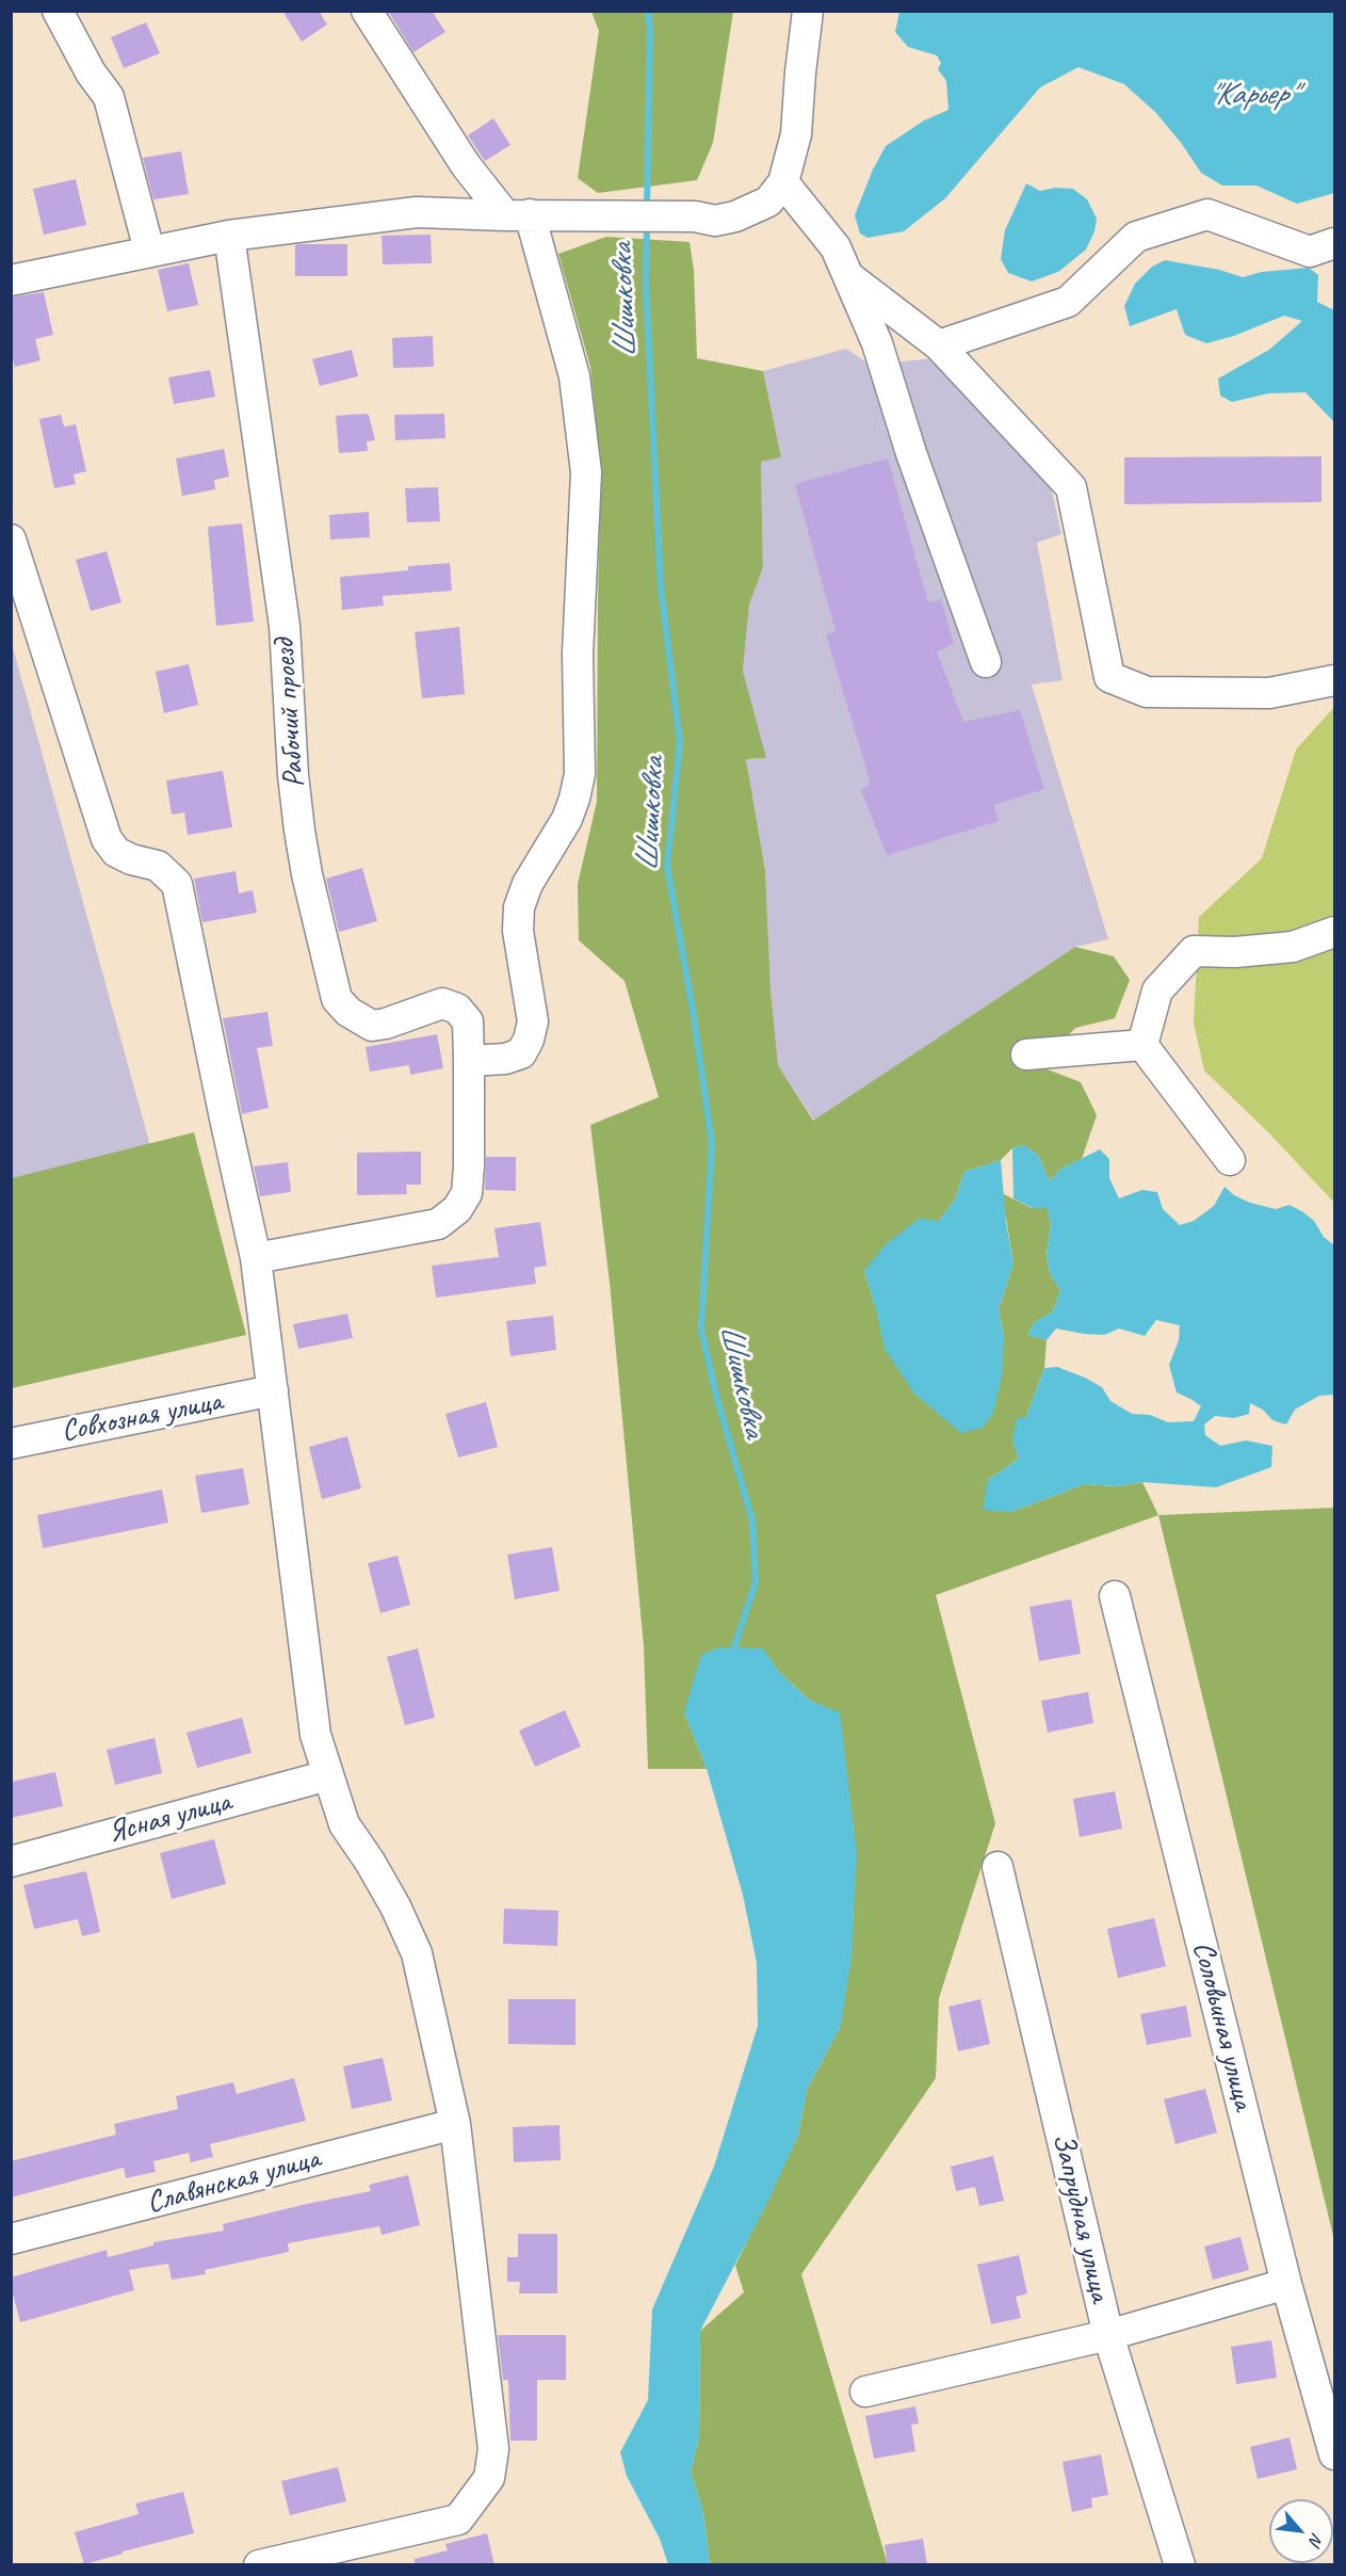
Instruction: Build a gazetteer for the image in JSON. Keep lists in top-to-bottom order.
{
  "streets": {
    "street": [
      "Рабочий проезд",
      "Совхозная улица",
      "Ясная улица",
      "Соловьиная улица",
      "Славянская улица",
      "Запрудная улица"
    ]
  },
  "water": ["\"Карьер\"", "Шишковка"],
  "north": "bottom right"
}
